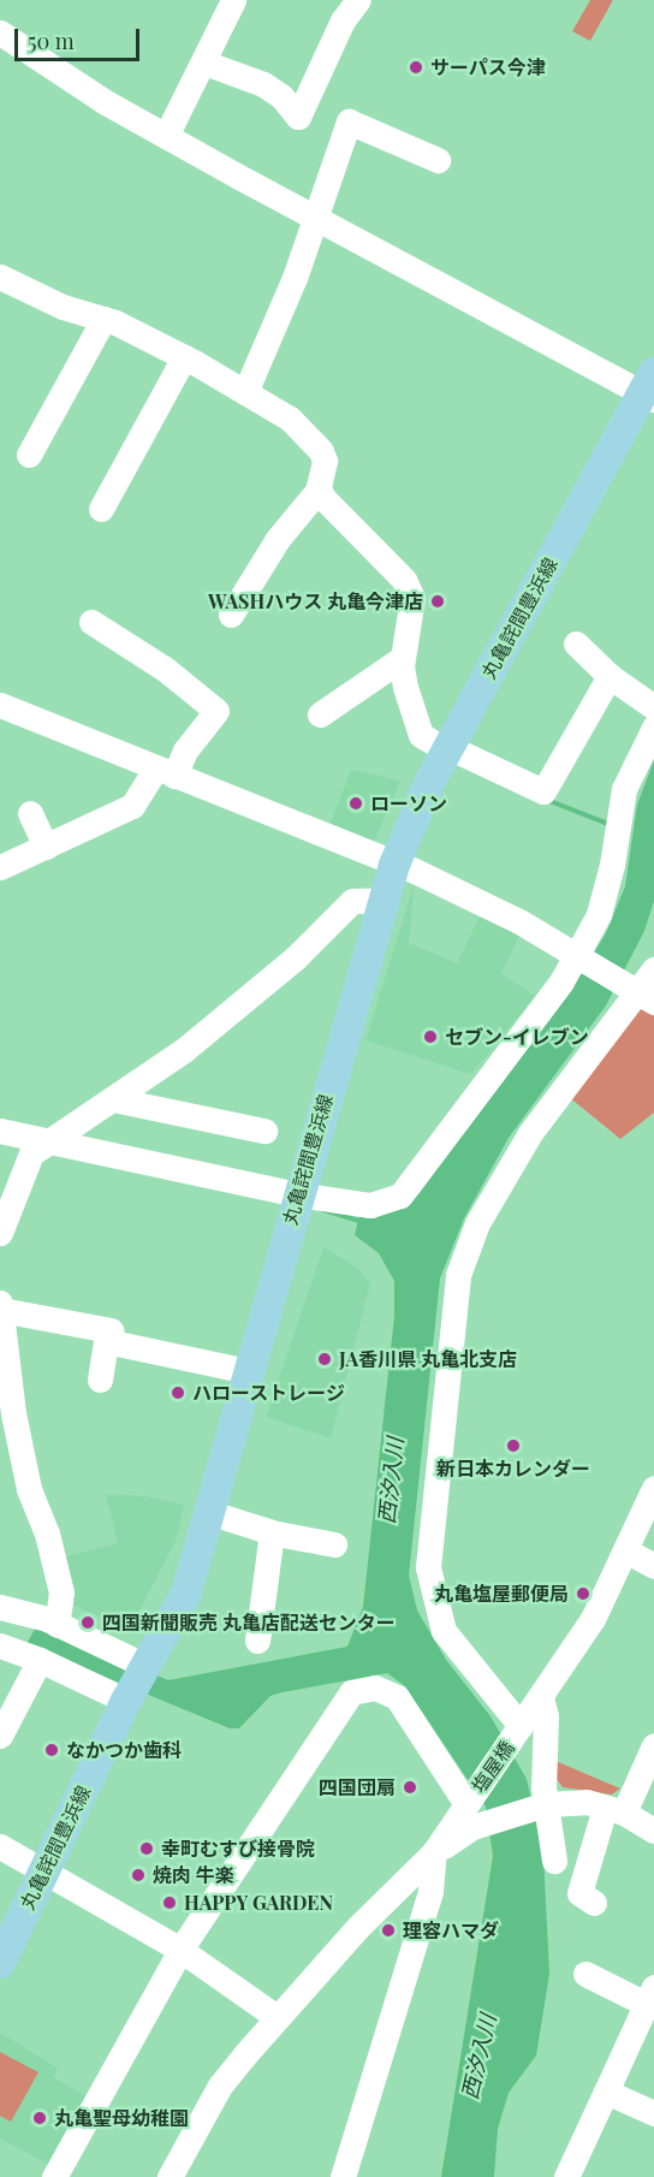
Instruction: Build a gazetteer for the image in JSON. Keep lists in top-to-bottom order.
{
  "streets": {
    "main road": ["丸亀詫間豊浜線"],
    "street": ["塩屋橋"]
  },
  "water": ["西汐入川"],
  "places": [
    "サーパス今津",
    "WASHハウス 丸亀今津店",
    "ローソン",
    "セブン-イレブン",
    "JA香川県 丸亀北支店",
    "ハローストレージ",
    "新日本カレンダー",
    "丸亀塩屋郵便局",
    "四国新聞販売 丸亀店配送センター",
    "なかつか歯科",
    "四国団扇",
    "幸町むすび接骨院",
    "焼肉 牛楽",
    "HAPPY GARDEN",
    "理容ハマダ",
    "丸亀聖母幼稚園"
  ],
  "scale_bar": "50 m"
}
